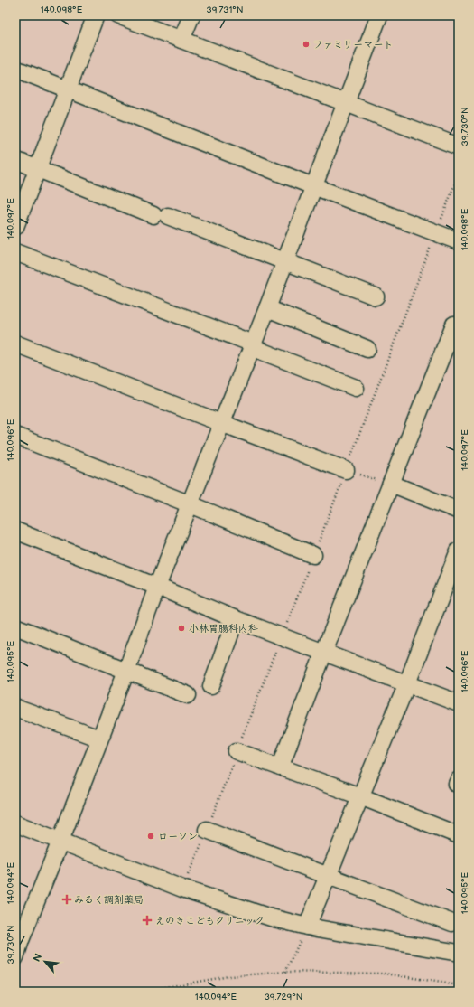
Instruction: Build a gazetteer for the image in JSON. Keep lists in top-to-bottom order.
{
  "places": {
    "other": ["ファミリーマート", "小林胃腸科内科", "ローソン"],
    "health": ["みるく調剤薬局", "えのきこどもクリニック"]
  },
  "north": "top left",
  "coordinates": [
    "140.098°E",
    "39.731°N",
    "39.730°N",
    "140.097°E",
    "140.096°E",
    "140.095°E",
    "140.094°E",
    "39.729°N"
  ]
}
